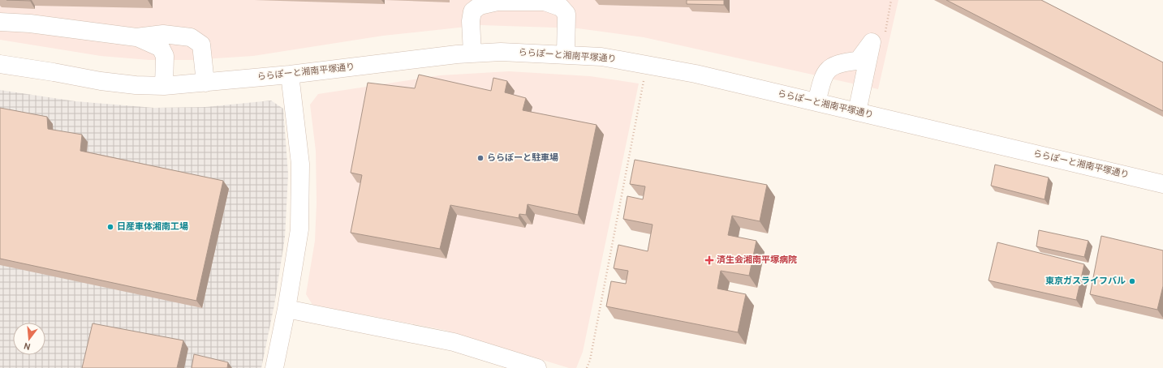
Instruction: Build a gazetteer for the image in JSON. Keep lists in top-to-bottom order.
{
  "streets": {
    "street": ["ららぽーと湘南平塚通り"]
  },
  "places": {
    "other": ["ららぽーと駐車場", "日産車体湘南工場", "東京ガスライフバル"],
    "health": ["済生会湘南平塚病院"]
  },
  "north": "bottom"
}
